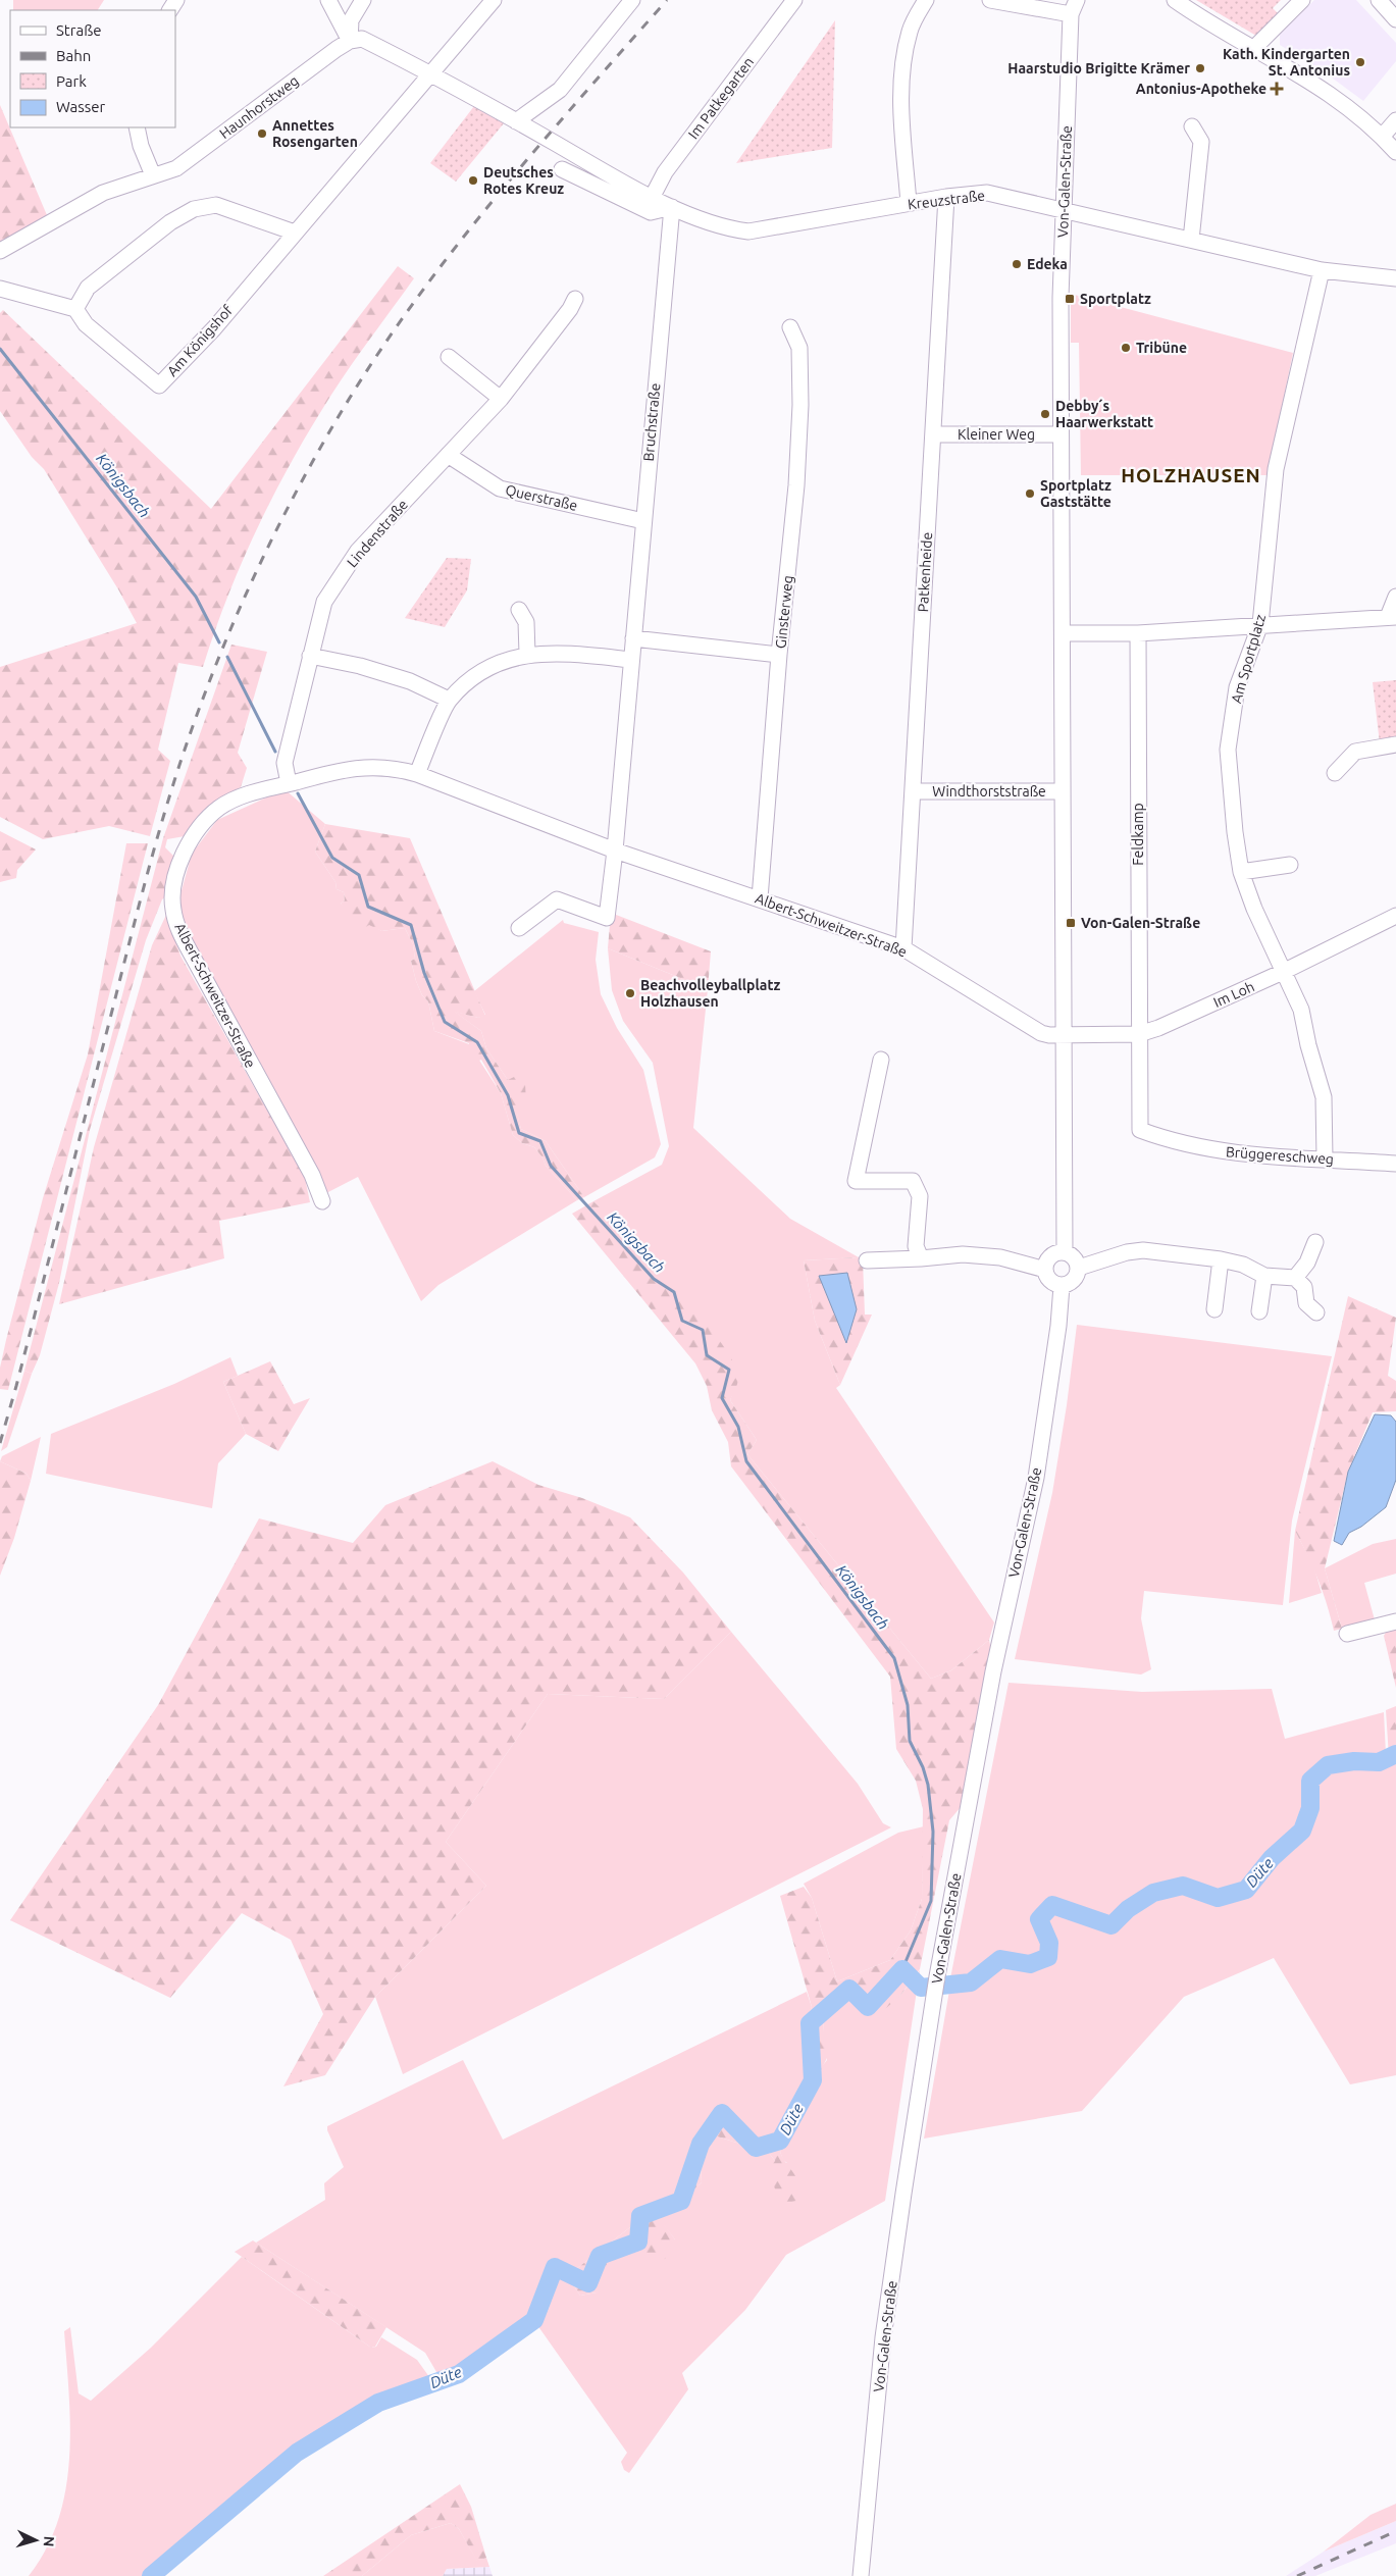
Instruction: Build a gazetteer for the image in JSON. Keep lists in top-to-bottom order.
{
  "streets": {
    "street": [
      "Im Patkegarten",
      "Haunhorstweg",
      "Von-Galen-Straße",
      "Kreuzstraße",
      "Am Königshof",
      "Bruchstraße",
      "Kleiner Weg",
      "Querstraße",
      "Lindenstraße",
      "Patkenheide",
      "Ginsterweg",
      "Am Sportplatz",
      "Windthorststraße",
      "Feldkamp",
      "Albert-Schweitzer-Straße",
      "Im Loh",
      "Brüggereschweg"
    ]
  },
  "crossings": [
    ["Im Patkegarten", "Kreuzstraße"],
    ["Von-Galen-Straße", "Kreuzstraße"],
    ["Von-Galen-Straße", "Kleiner Weg"],
    ["Von-Galen-Straße", "Windthorststraße"],
    ["Von-Galen-Straße", "Albert-Schweitzer-Straße"],
    ["Von-Galen-Straße", "Im Loh"],
    ["Kreuzstraße", "Bruchstraße"],
    ["Kreuzstraße", "Patkenheide"],
    ["Kreuzstraße", "Am Sportplatz"],
    ["Bruchstraße", "Querstraße"],
    ["Bruchstraße", "Albert-Schweitzer-Straße"],
    ["Kleiner Weg", "Patkenheide"],
    ["Querstraße", "Lindenstraße"],
    ["Lindenstraße", "Albert-Schweitzer-Straße"],
    ["Patkenheide", "Windthorststraße"],
    ["Patkenheide", "Albert-Schweitzer-Straße"],
    ["Ginsterweg", "Albert-Schweitzer-Straße"],
    ["Am Sportplatz", "Im Loh"],
    ["Am Sportplatz", "Brüggereschweg"],
    ["Feldkamp", "Im Loh"],
    ["Feldkamp", "Brüggereschweg"],
    ["Albert-Schweitzer-Straße", "Im Loh"],
    ["Im Loh", "Brüggereschweg"]
  ],
  "districts": ["HOLZHAUSEN"],
  "water": ["Königsbach", "Düte"],
  "places": {
    "other": [
      "Kath. Kindergarten St. Antonius",
      "Haarstudio Brigitte Krämer",
      "Annettes Rosengarten",
      "Deutsches Rotes Kreuz",
      "Edeka",
      "Tribüne",
      "Debby´s Haarwerkstatt",
      "Sportplatz Gaststätte",
      "Beachvolleyballplatz Holzhausen"
    ],
    "health": ["Antonius-Apotheke"],
    "transit": ["Sportplatz", "Von-Galen-Straße"]
  },
  "legend": [
    "Straße",
    "Bahn",
    "Park",
    "Wasser"
  ],
  "north": "right"
}
